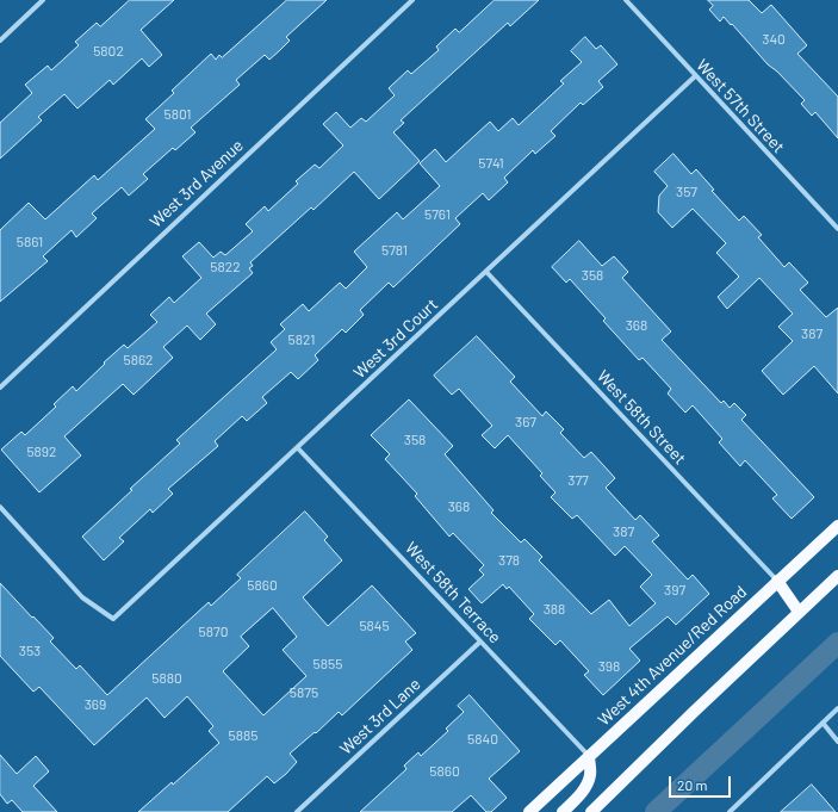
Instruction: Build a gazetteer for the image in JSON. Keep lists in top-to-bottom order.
{
  "streets": {
    "main road": ["West 4th Avenue/Red Road"],
    "street": [
      "West 57th Street",
      "West 3rd Avenue",
      "West 3rd Court",
      "West 58th Street",
      "West 58th Terrace",
      "West 3rd Lane"
    ]
  },
  "crossings": [
    ["West 57th Street", "West 3rd Court"],
    ["West 3rd Court", "West 58th Street"],
    ["West 3rd Court", "West 58th Terrace"],
    ["West 58th Street", "West 4th Avenue/Red Road"],
    ["West 58th Terrace", "West 4th Avenue/Red Road"],
    ["West 58th Terrace", "West 3rd Lane"]
  ],
  "house_numbers": [
    "340",
    "5802",
    "5801",
    "5741",
    "357",
    "5761",
    "5861",
    "5781",
    "5822",
    "358",
    "368",
    "387",
    "5821",
    "5862",
    "367",
    "358",
    "5892",
    "377",
    "368",
    "387",
    "378",
    "5860",
    "397",
    "388",
    "5845",
    "5870",
    "353",
    "5855",
    "398",
    "5880",
    "5875",
    "369",
    "5885",
    "5840",
    "5860"
  ],
  "scale_bar": "20 m"
}
